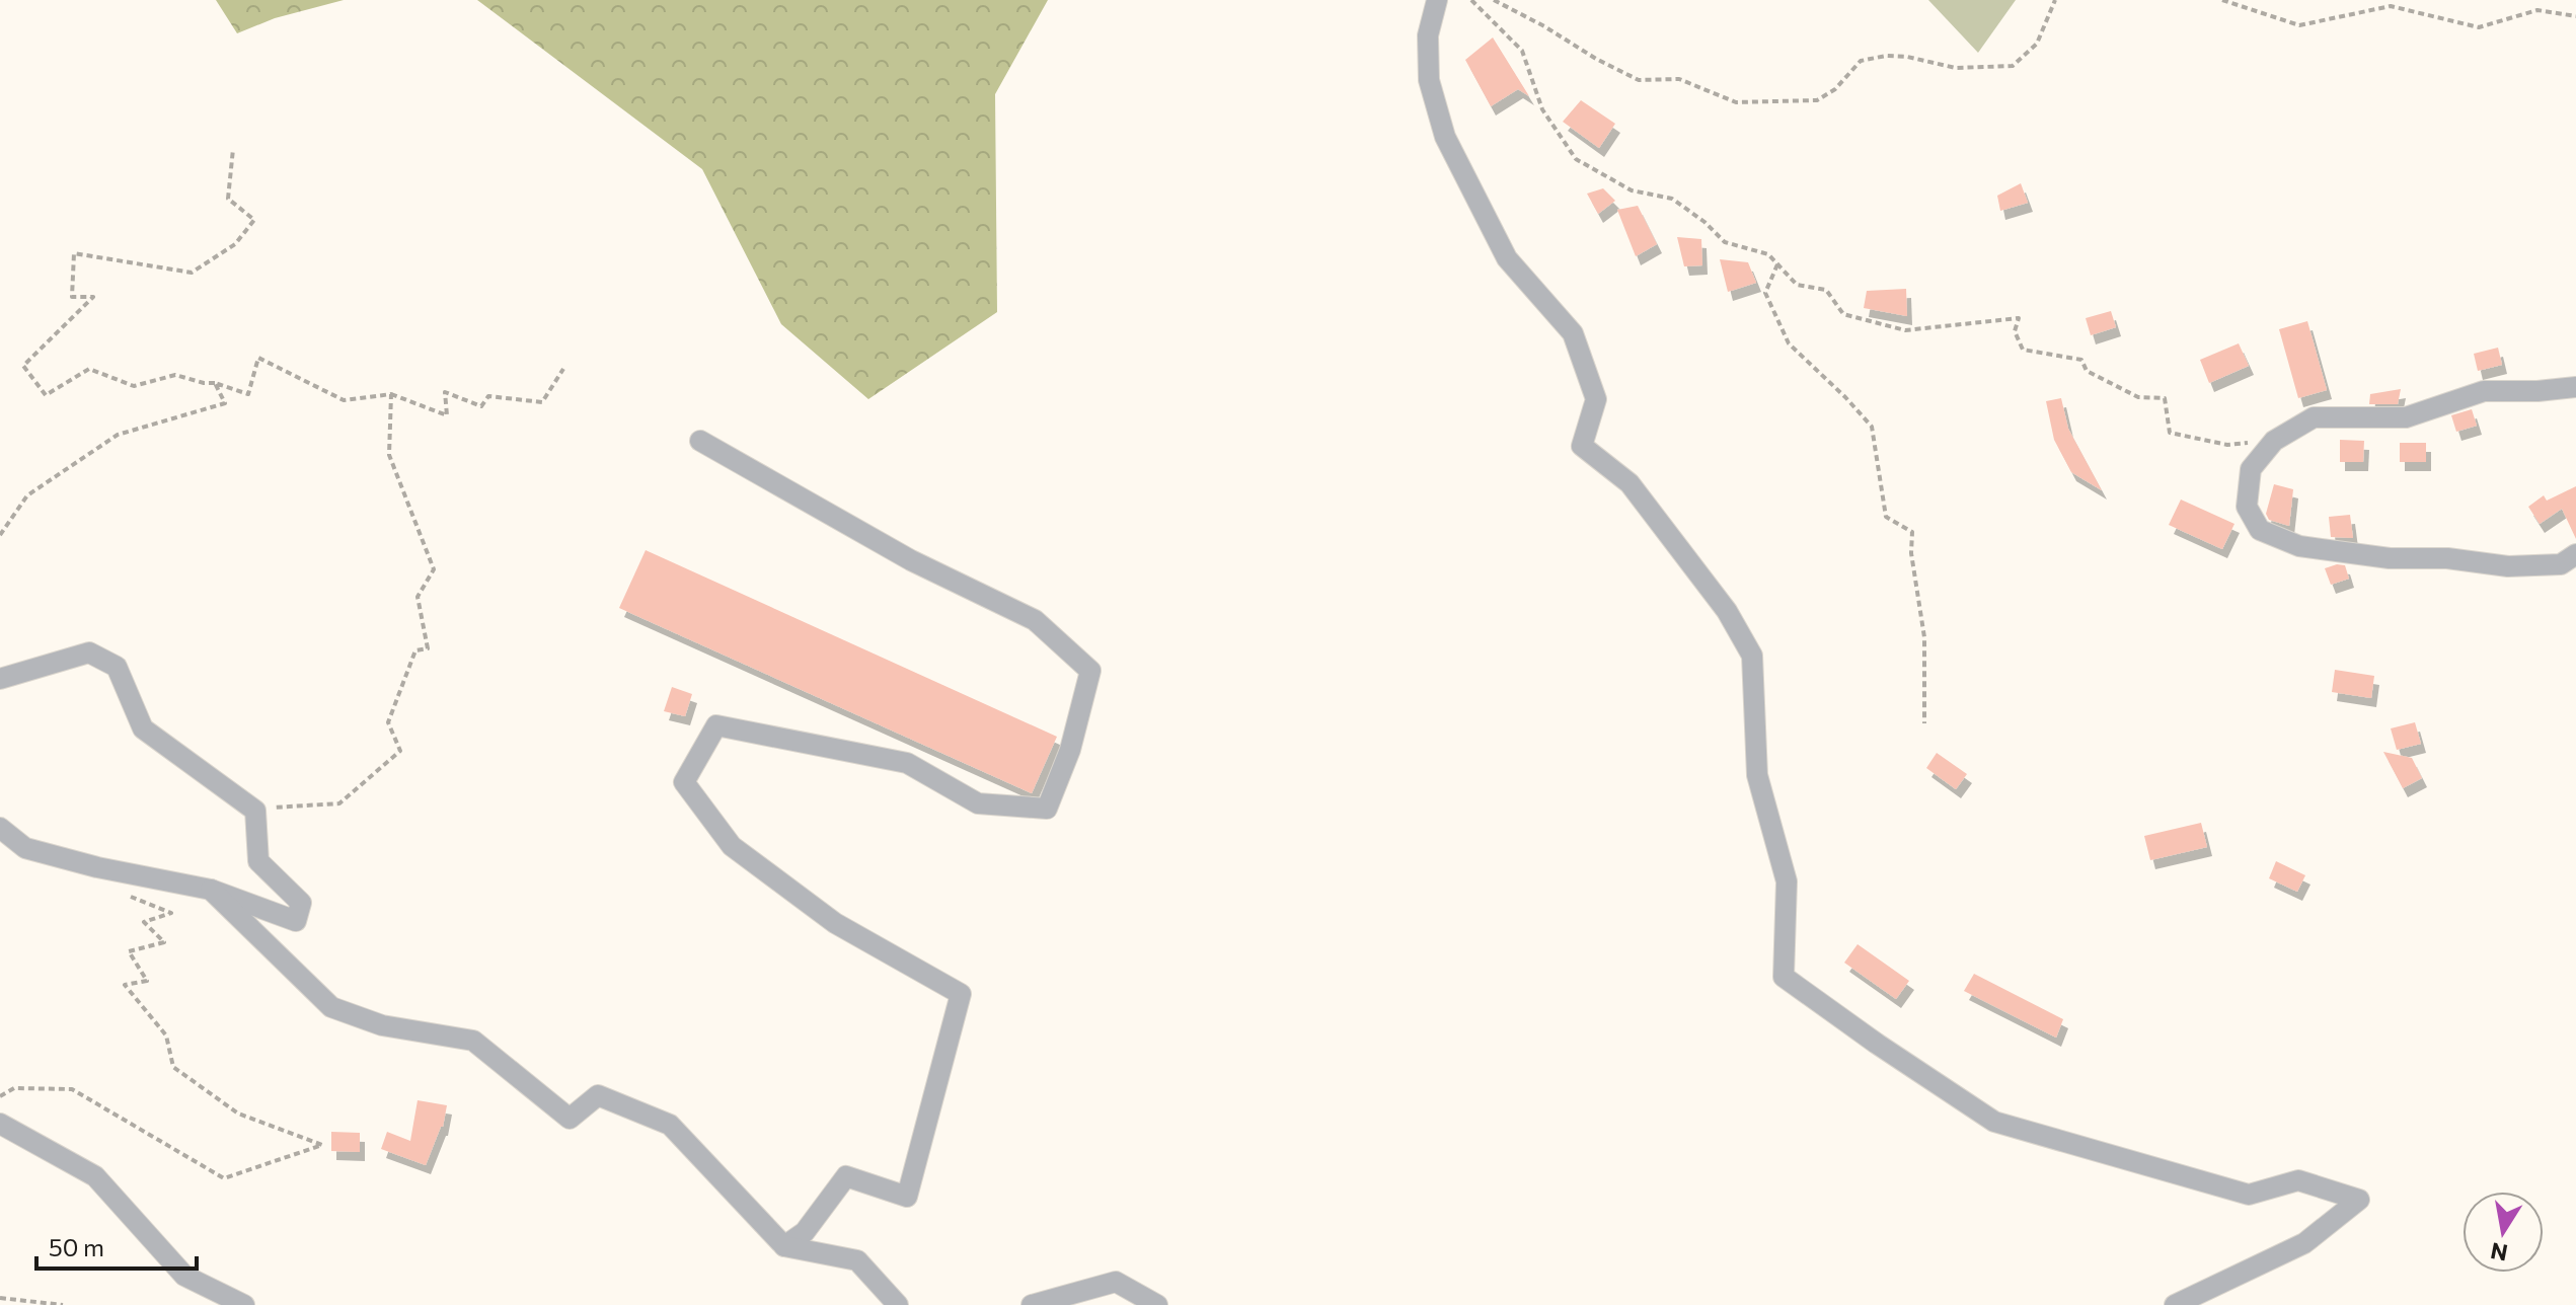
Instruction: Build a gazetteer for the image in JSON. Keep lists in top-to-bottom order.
{
  "scale_bar": "50 m",
  "north": "bottom"
}
